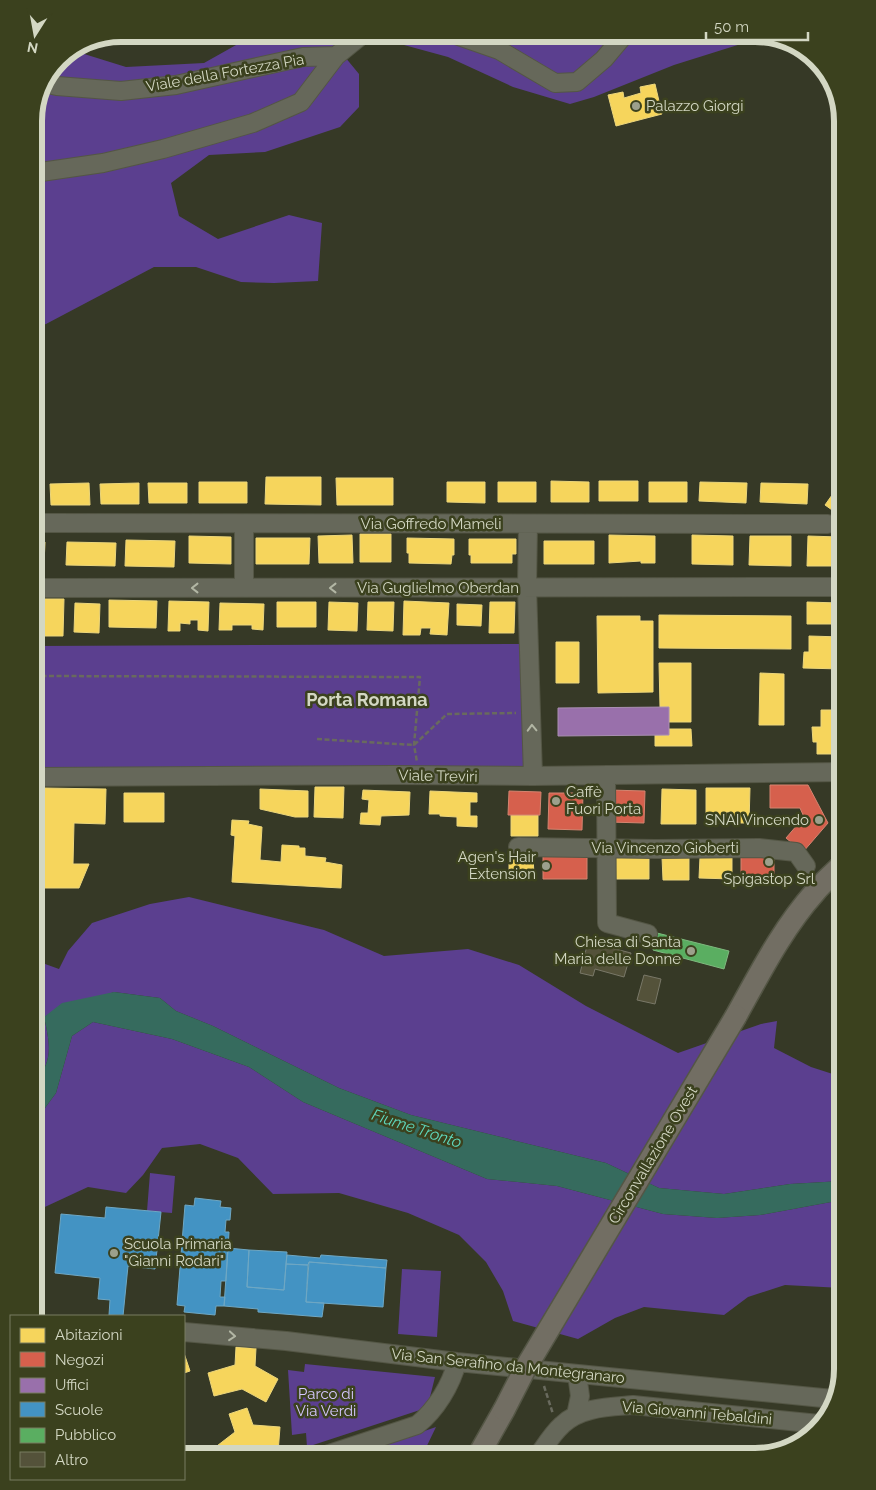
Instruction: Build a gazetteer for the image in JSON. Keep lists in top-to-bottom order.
{
  "streets": {
    "main road": ["Circonvallazione Ovest"],
    "street": [
      "Viale della Fortezza Pia",
      "Via Goffredo Mameli",
      "Via Guglielmo Oberdan",
      "Viale Treviri",
      "Via Vincenzo Gioberti",
      "Via San Serafino da Montegranaro",
      "Via Giovanni Tebaldini"
    ]
  },
  "one_way": ["Via Guglielmo Oberdan", "Via San Serafino da Montegranaro"],
  "districts": ["Porta Romana"],
  "water": ["Fiume Tronto"],
  "parks": ["Parco di Via Verdi"],
  "places": [
    "Palazzo Giorgi",
    "Caffè Fuori Porta",
    "SNAI Vincendo",
    "Spigastop Srl",
    "Agen's Hair Extension",
    "Chiesa di Santa Maria delle Donne",
    "Scuola Primaria \"Gianni Rodari\""
  ],
  "legend": [
    "Abitazioni",
    "Negozi",
    "Uffici",
    "Scuole",
    "Pubblico",
    "Altro"
  ],
  "scale_bar": "50 m",
  "north": "bottom"
}
